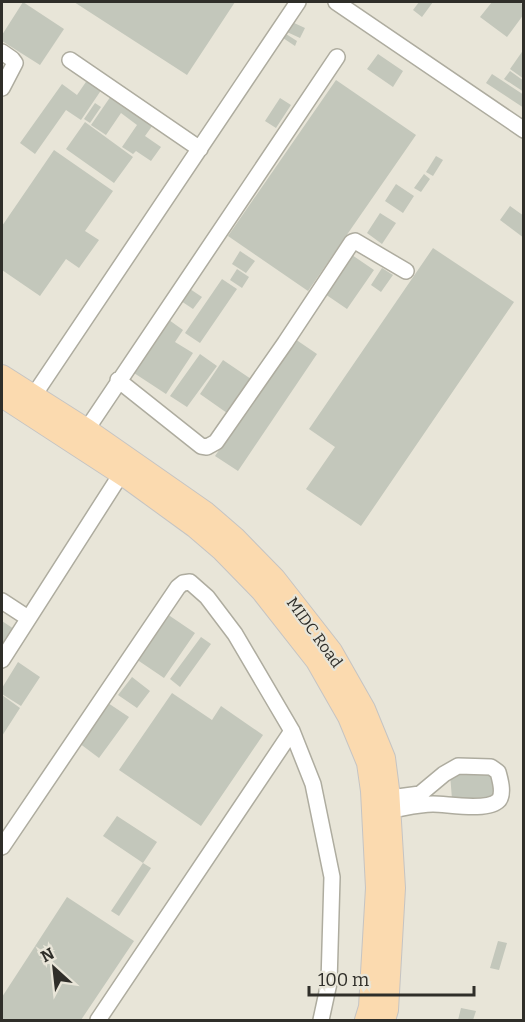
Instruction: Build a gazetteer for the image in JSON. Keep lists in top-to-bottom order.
{
  "streets": {
    "main road": ["MIDC Road"]
  },
  "scale_bar": "100 m",
  "north": "top left"
}
